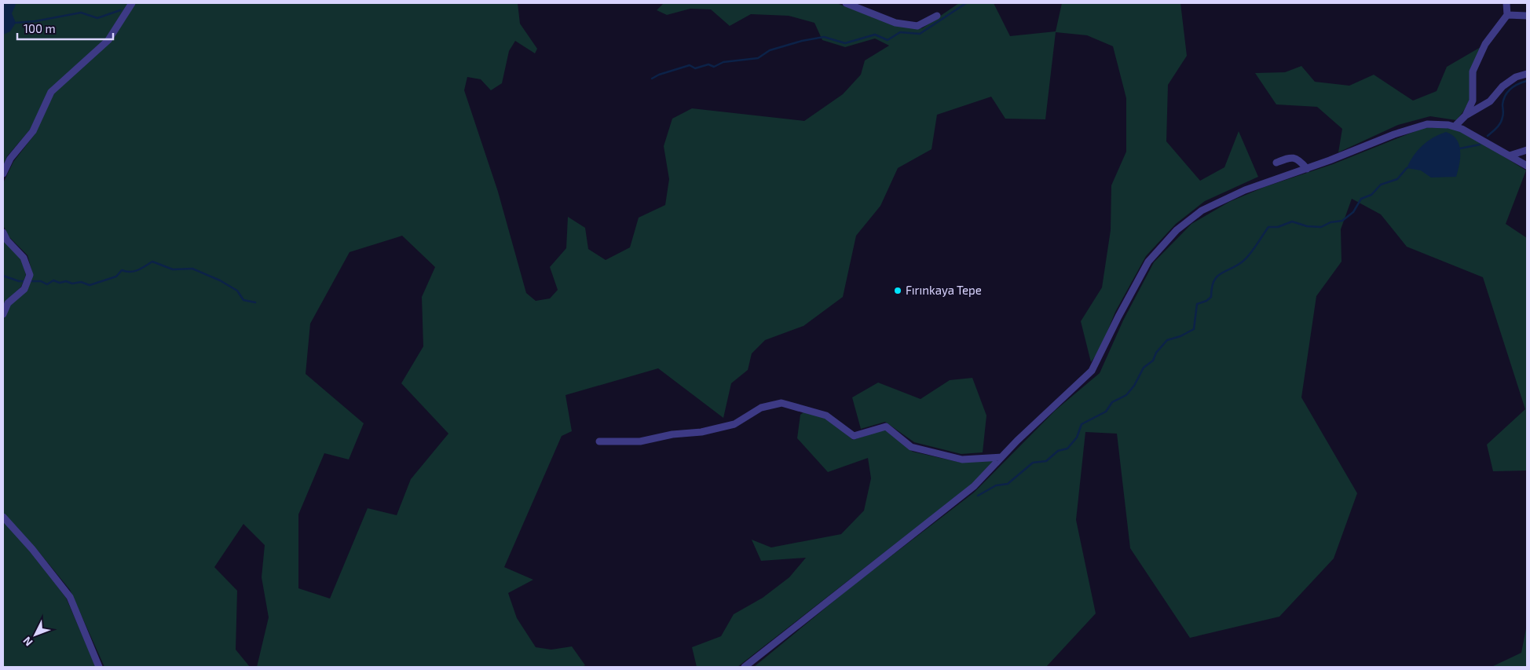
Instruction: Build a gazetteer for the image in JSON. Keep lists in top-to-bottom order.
{
  "places": ["Fırınkaya Tepe"],
  "scale_bar": "100 m",
  "north": "bottom left"
}
